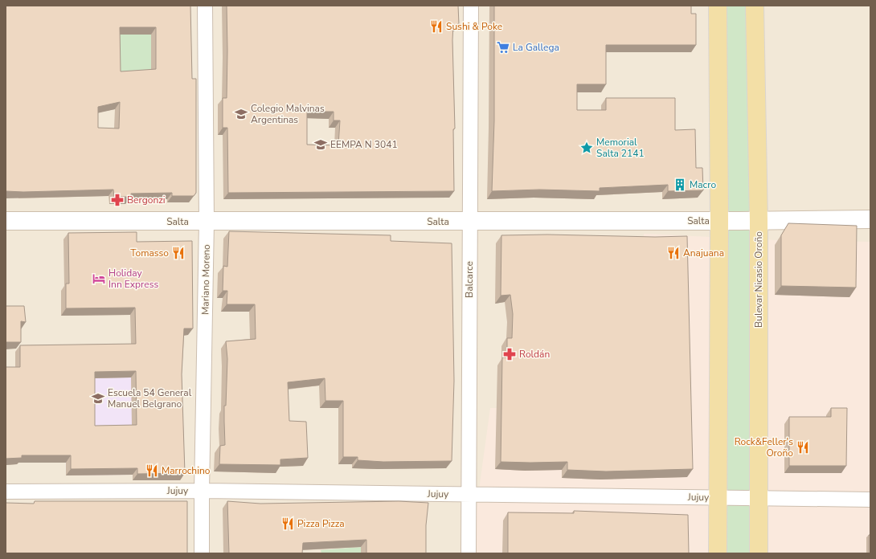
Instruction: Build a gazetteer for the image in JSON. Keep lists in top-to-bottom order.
{
  "streets": {
    "main road": ["Salta", "Bulevar Nicasio Oroño"],
    "street": ["Mariano Moreno", "Balcarce", "Jujuy"]
  },
  "crossings": [
    ["Salta", "Mariano Moreno"],
    ["Salta", "Balcarce"],
    ["Salta", "Bulevar Nicasio Oroño"],
    ["Mariano Moreno", "Jujuy"],
    ["Balcarce", "Jujuy"],
    ["Bulevar Nicasio Oroño", "Jujuy"]
  ],
  "places": {
    "restaurant": [
      "Sushi & Poke",
      "Tomasso",
      "Anajuana",
      "Rock&Feller's Oroño",
      "Marrochino",
      "Pizza Pizza"
    ],
    "supermarket": ["La Gallega"],
    "school or university": ["Colegio Malvinas Argentinas", "EEMPA N 3041", "Escuela 54 General Manuel Belgrano"],
    "place": ["Memorial Salta 2141"],
    "building": ["Macro"],
    "pharmacy": ["Bergonzi", "Roldán"],
    "hotel": ["Holiday Inn Express"]
  }
}
